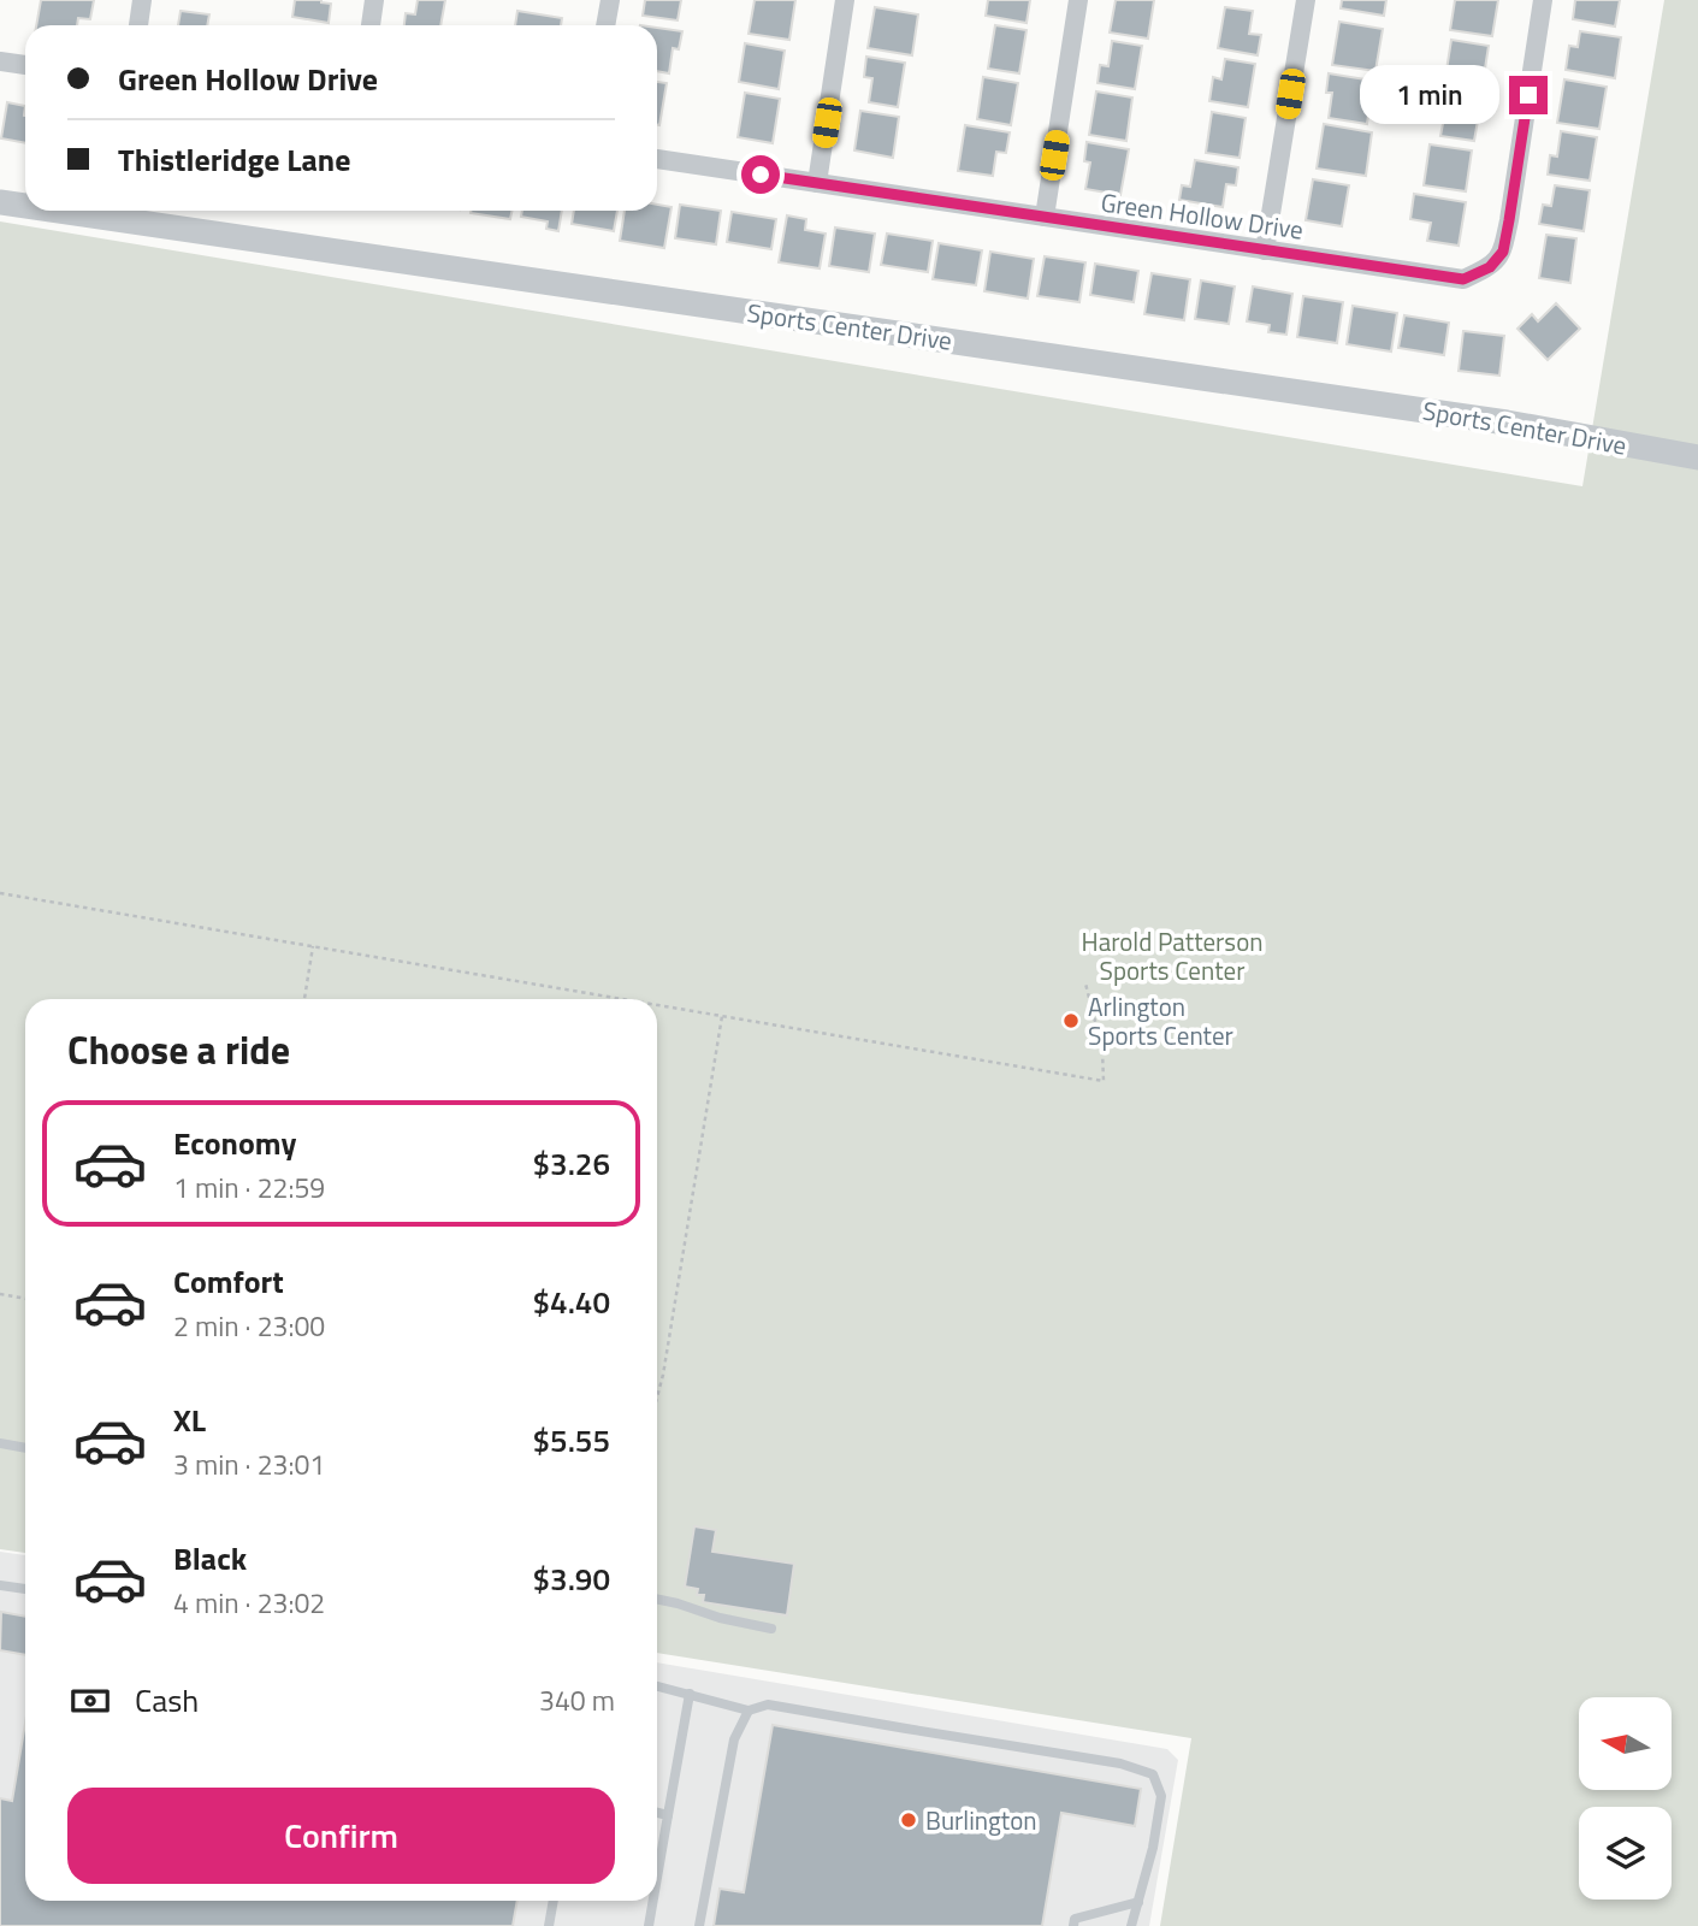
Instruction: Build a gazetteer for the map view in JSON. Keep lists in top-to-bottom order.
{
  "streets": {
    "street": ["Green Hollow Drive", "Sports Center Drive"]
  },
  "parks": ["Harold Patterson Sports Center"],
  "places": ["Arlington Sports Center", "Burlington"],
  "north": "left",
  "page": {
    "banner": ["Green Hollow Drive", "Thistleridge Lane"],
    "bubble": "1 min",
    "heading": "Choose a ride",
    "list": [
      {
        "name": "Economy",
        "note": "1 min · 22:59",
        "value": "$3.26"
      },
      {
        "name": "Comfort",
        "note": "2 min · 23:00",
        "value": "$4.40"
      },
      {
        "name": "XL",
        "note": "3 min · 23:01",
        "value": "$5.55"
      },
      {
        "name": "Black",
        "note": "4 min · 23:02",
        "value": "$3.90"
      }
    ],
    "pay": ["Cash", "340 m"],
    "buttons": "Confirm"
  }
}
